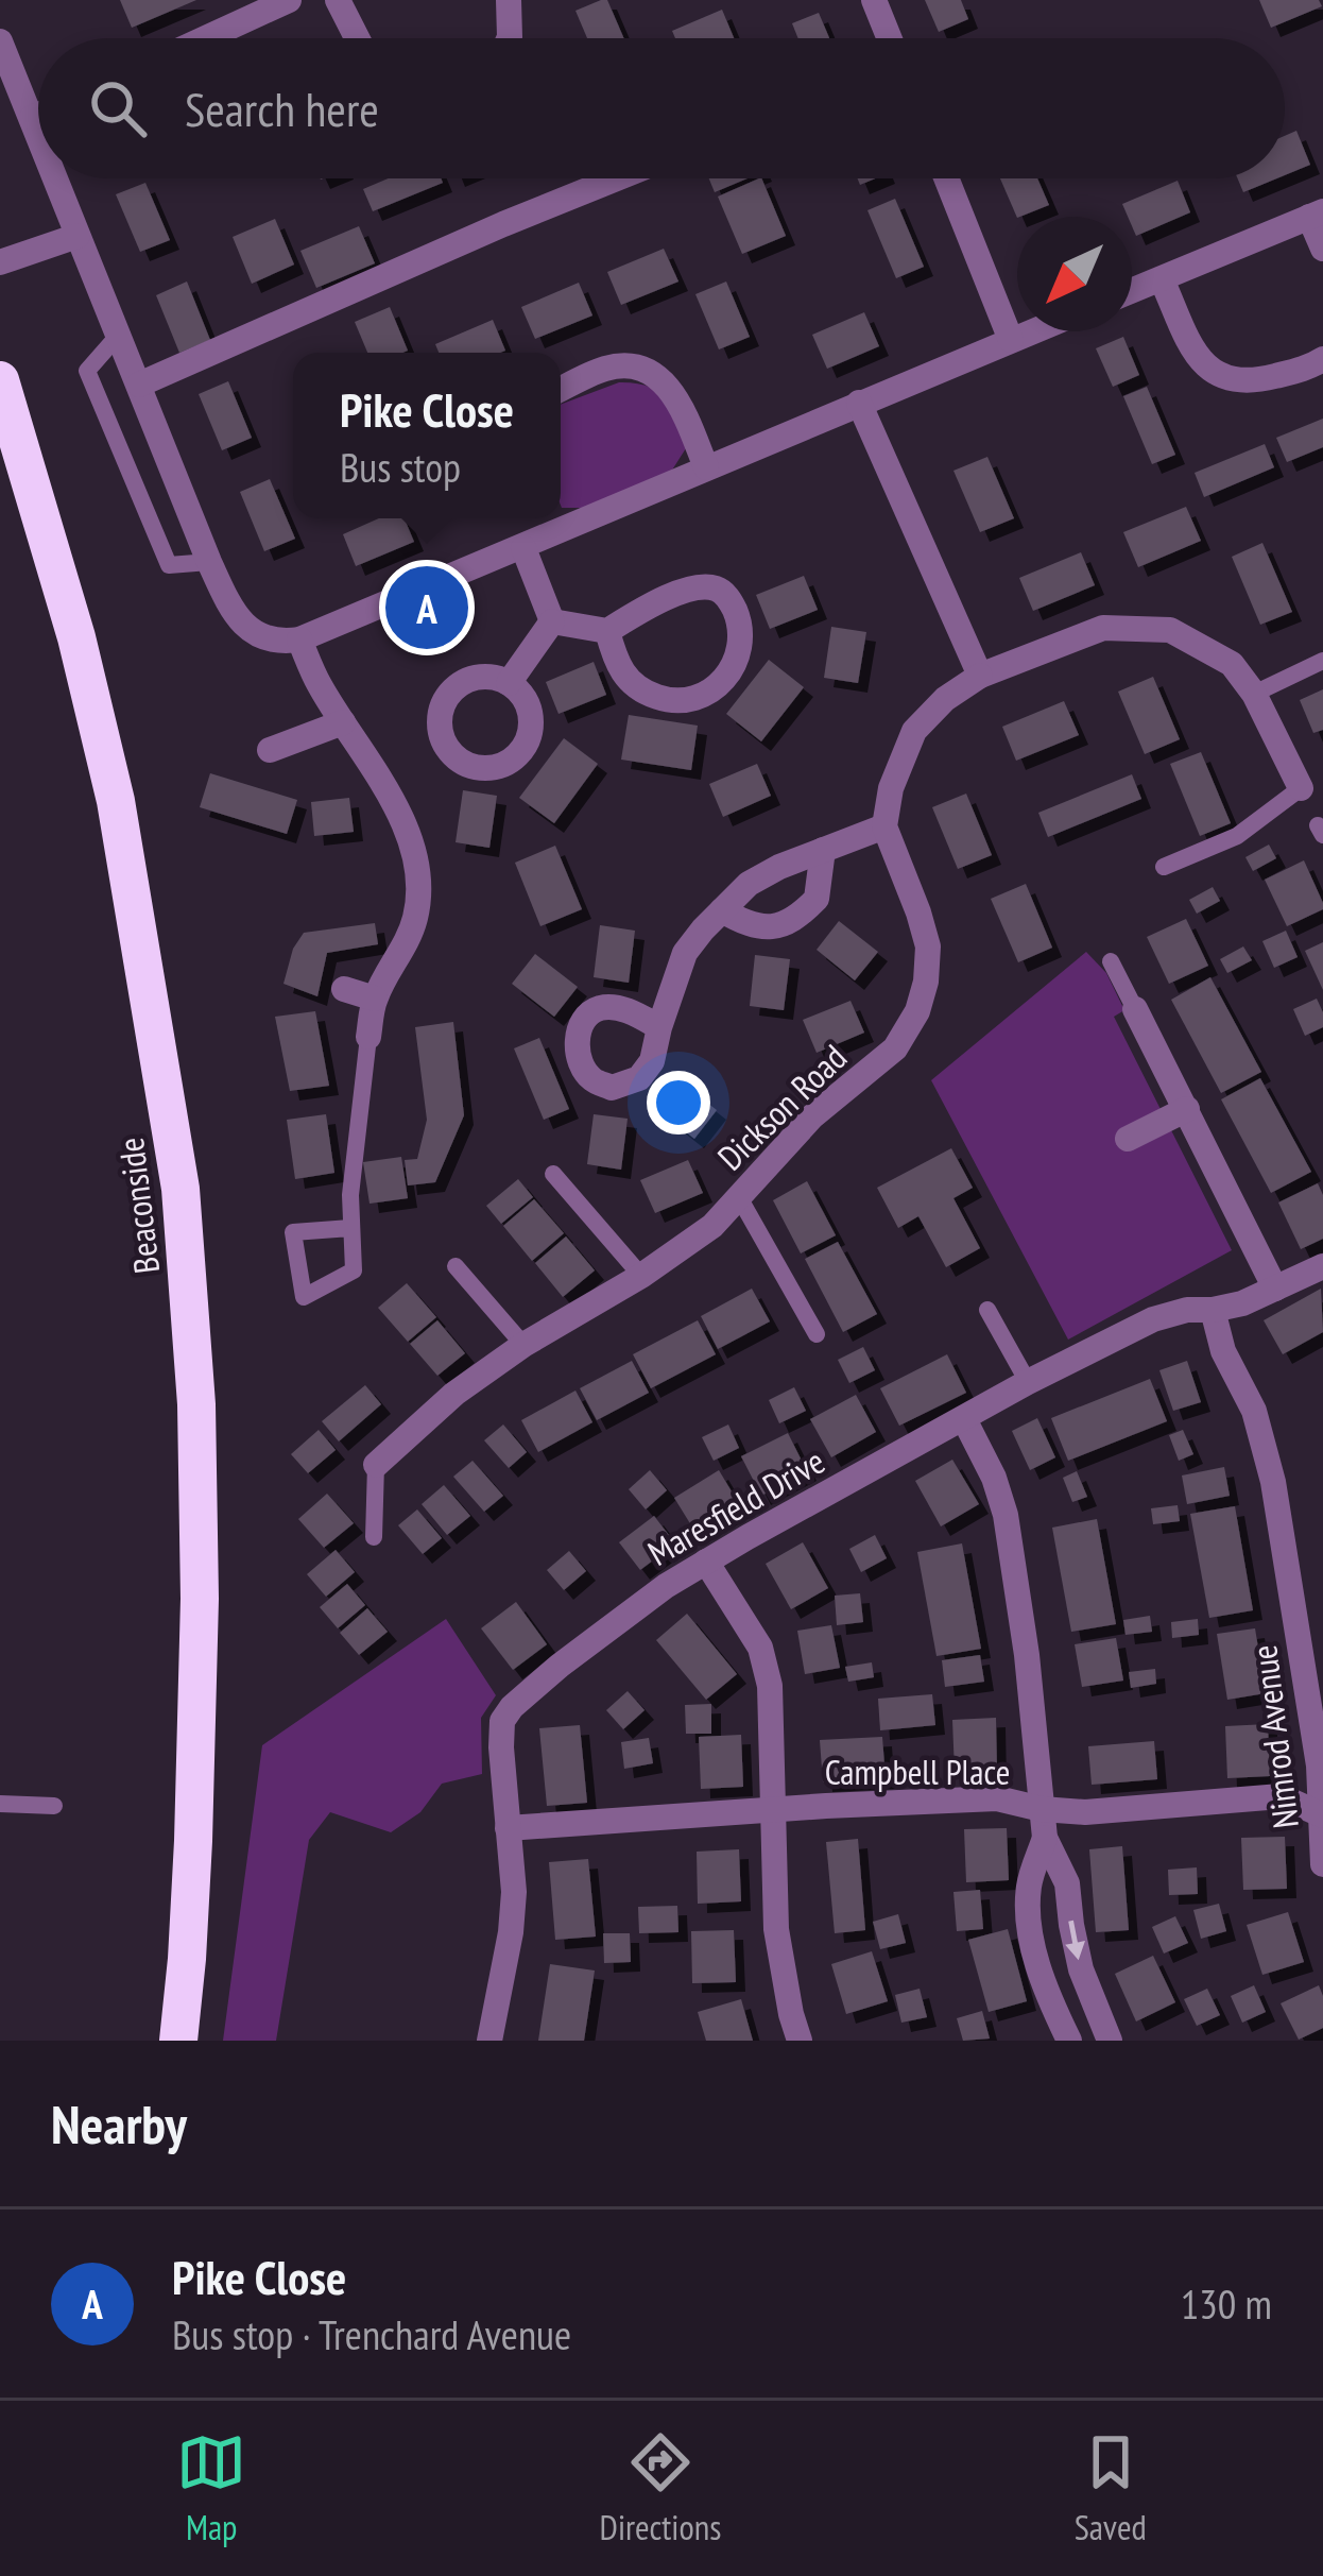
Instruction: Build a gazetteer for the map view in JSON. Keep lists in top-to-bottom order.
{
  "streets": {
    "highway": ["Beaconside"],
    "street": [
      "Dickson Road",
      "Maresfield Drive",
      "Nimrod Avenue",
      "Campbell Place"
    ]
  },
  "crossings": [
    ["Maresfield Drive", "Nimrod Avenue"],
    ["Maresfield Drive", "Campbell Place"],
    ["Nimrod Avenue", "Campbell Place"]
  ],
  "north": "bottom left",
  "page": {
    "search": "Search here",
    "popup": ["Pike Close", "Bus stop"],
    "pins": "A",
    "heading": "Nearby",
    "list": [
      {
        "mark": "A",
        "name": "Pike Close",
        "note": "Bus stop · Trenchard Avenue",
        "value": "130 m"
      }
    ],
    "nav": ["Map", "Directions", "Saved"]
  }
}
